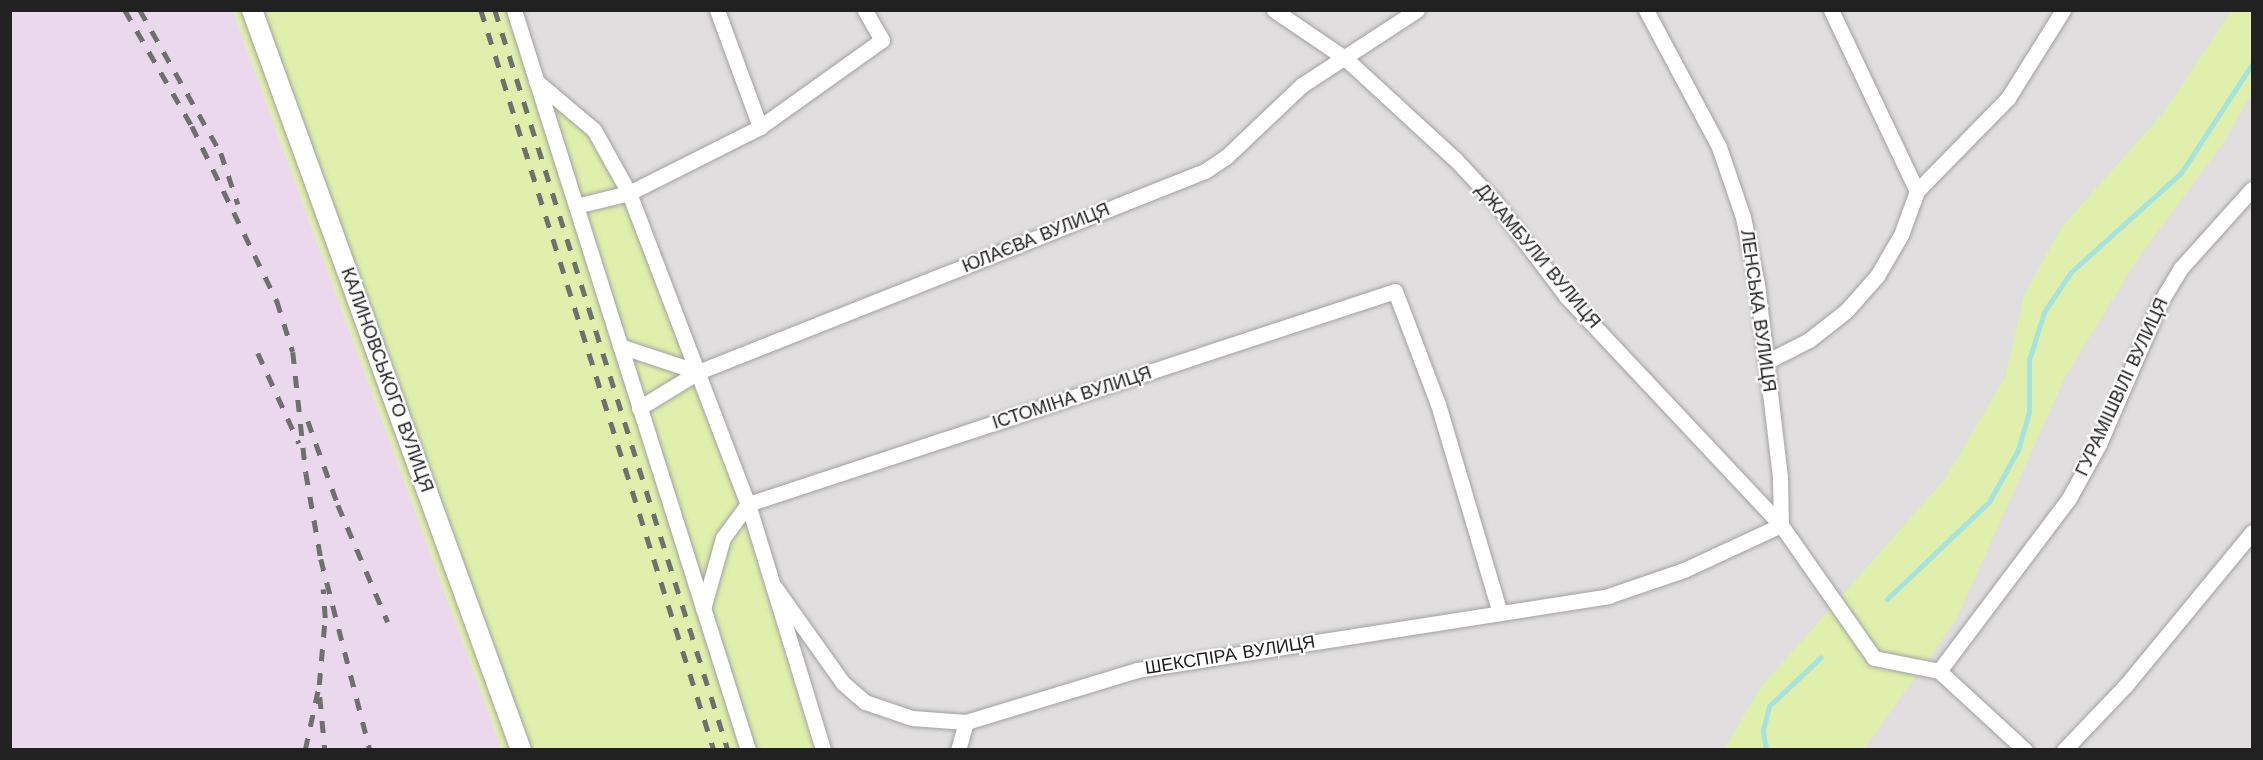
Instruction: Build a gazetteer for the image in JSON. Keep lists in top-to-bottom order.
{
  "streets": {
    "street": [
      "ЮЛАЄВА ВУЛИЦЯ",
      "ДЖАМБУЛИ ВУЛИЦЯ",
      "ЛЕНСЬКА ВУЛИЦЯ",
      "КАЛИНОВСЬКОГО ВУЛИЦЯ",
      "ГУРАМІШВІЛІ ВУЛИЦЯ",
      "ІСТОМІНА ВУЛИЦЯ",
      "ШЕКСПІРА ВУЛИЦЯ"
    ]
  },
  "crossings": [
    ["ЮЛАЄВА ВУЛИЦЯ", "ДЖАМБУЛИ ВУЛИЦЯ"],
    ["ДЖАМБУЛИ ВУЛИЦЯ", "ЛЕНСЬКА ВУЛИЦЯ"],
    ["ДЖАМБУЛИ ВУЛИЦЯ", "ГУРАМІШВІЛІ ВУЛИЦЯ"],
    ["ДЖАМБУЛИ ВУЛИЦЯ", "ШЕКСПІРА ВУЛИЦЯ"],
    ["ЛЕНСЬКА ВУЛИЦЯ", "ШЕКСПІРА ВУЛИЦЯ"],
    ["ІСТОМІНА ВУЛИЦЯ", "ШЕКСПІРА ВУЛИЦЯ"]
  ]
}
